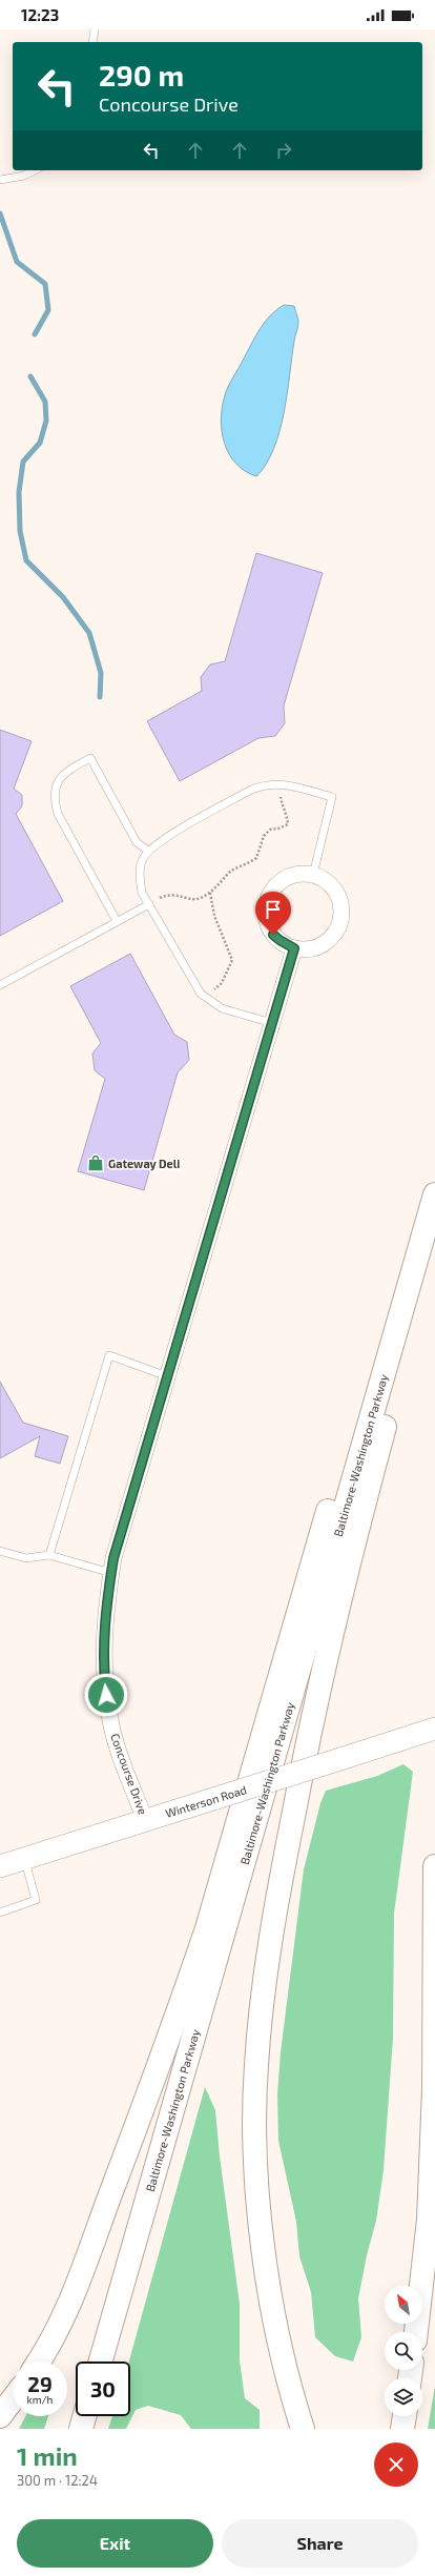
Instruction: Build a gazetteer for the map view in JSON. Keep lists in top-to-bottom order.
{
  "streets": {
    "highway": ["Baltimore-Washington Parkway"],
    "street": ["Concourse Drive", "Winterson Road"]
  },
  "crossings": [
    ["Concourse Drive", "Winterson Road"]
  ],
  "places": {
    "shop": ["Gateway Deli"]
  },
  "north": "top left",
  "page": {
    "status": "12:23",
    "turn": ["290 m", "Concourse Drive"],
    "speed": "29 km/h",
    "limit": "30",
    "heading": ["1 min", "300 m · 12:24"],
    "buttons": ["Exit", "Share"]
  }
}
